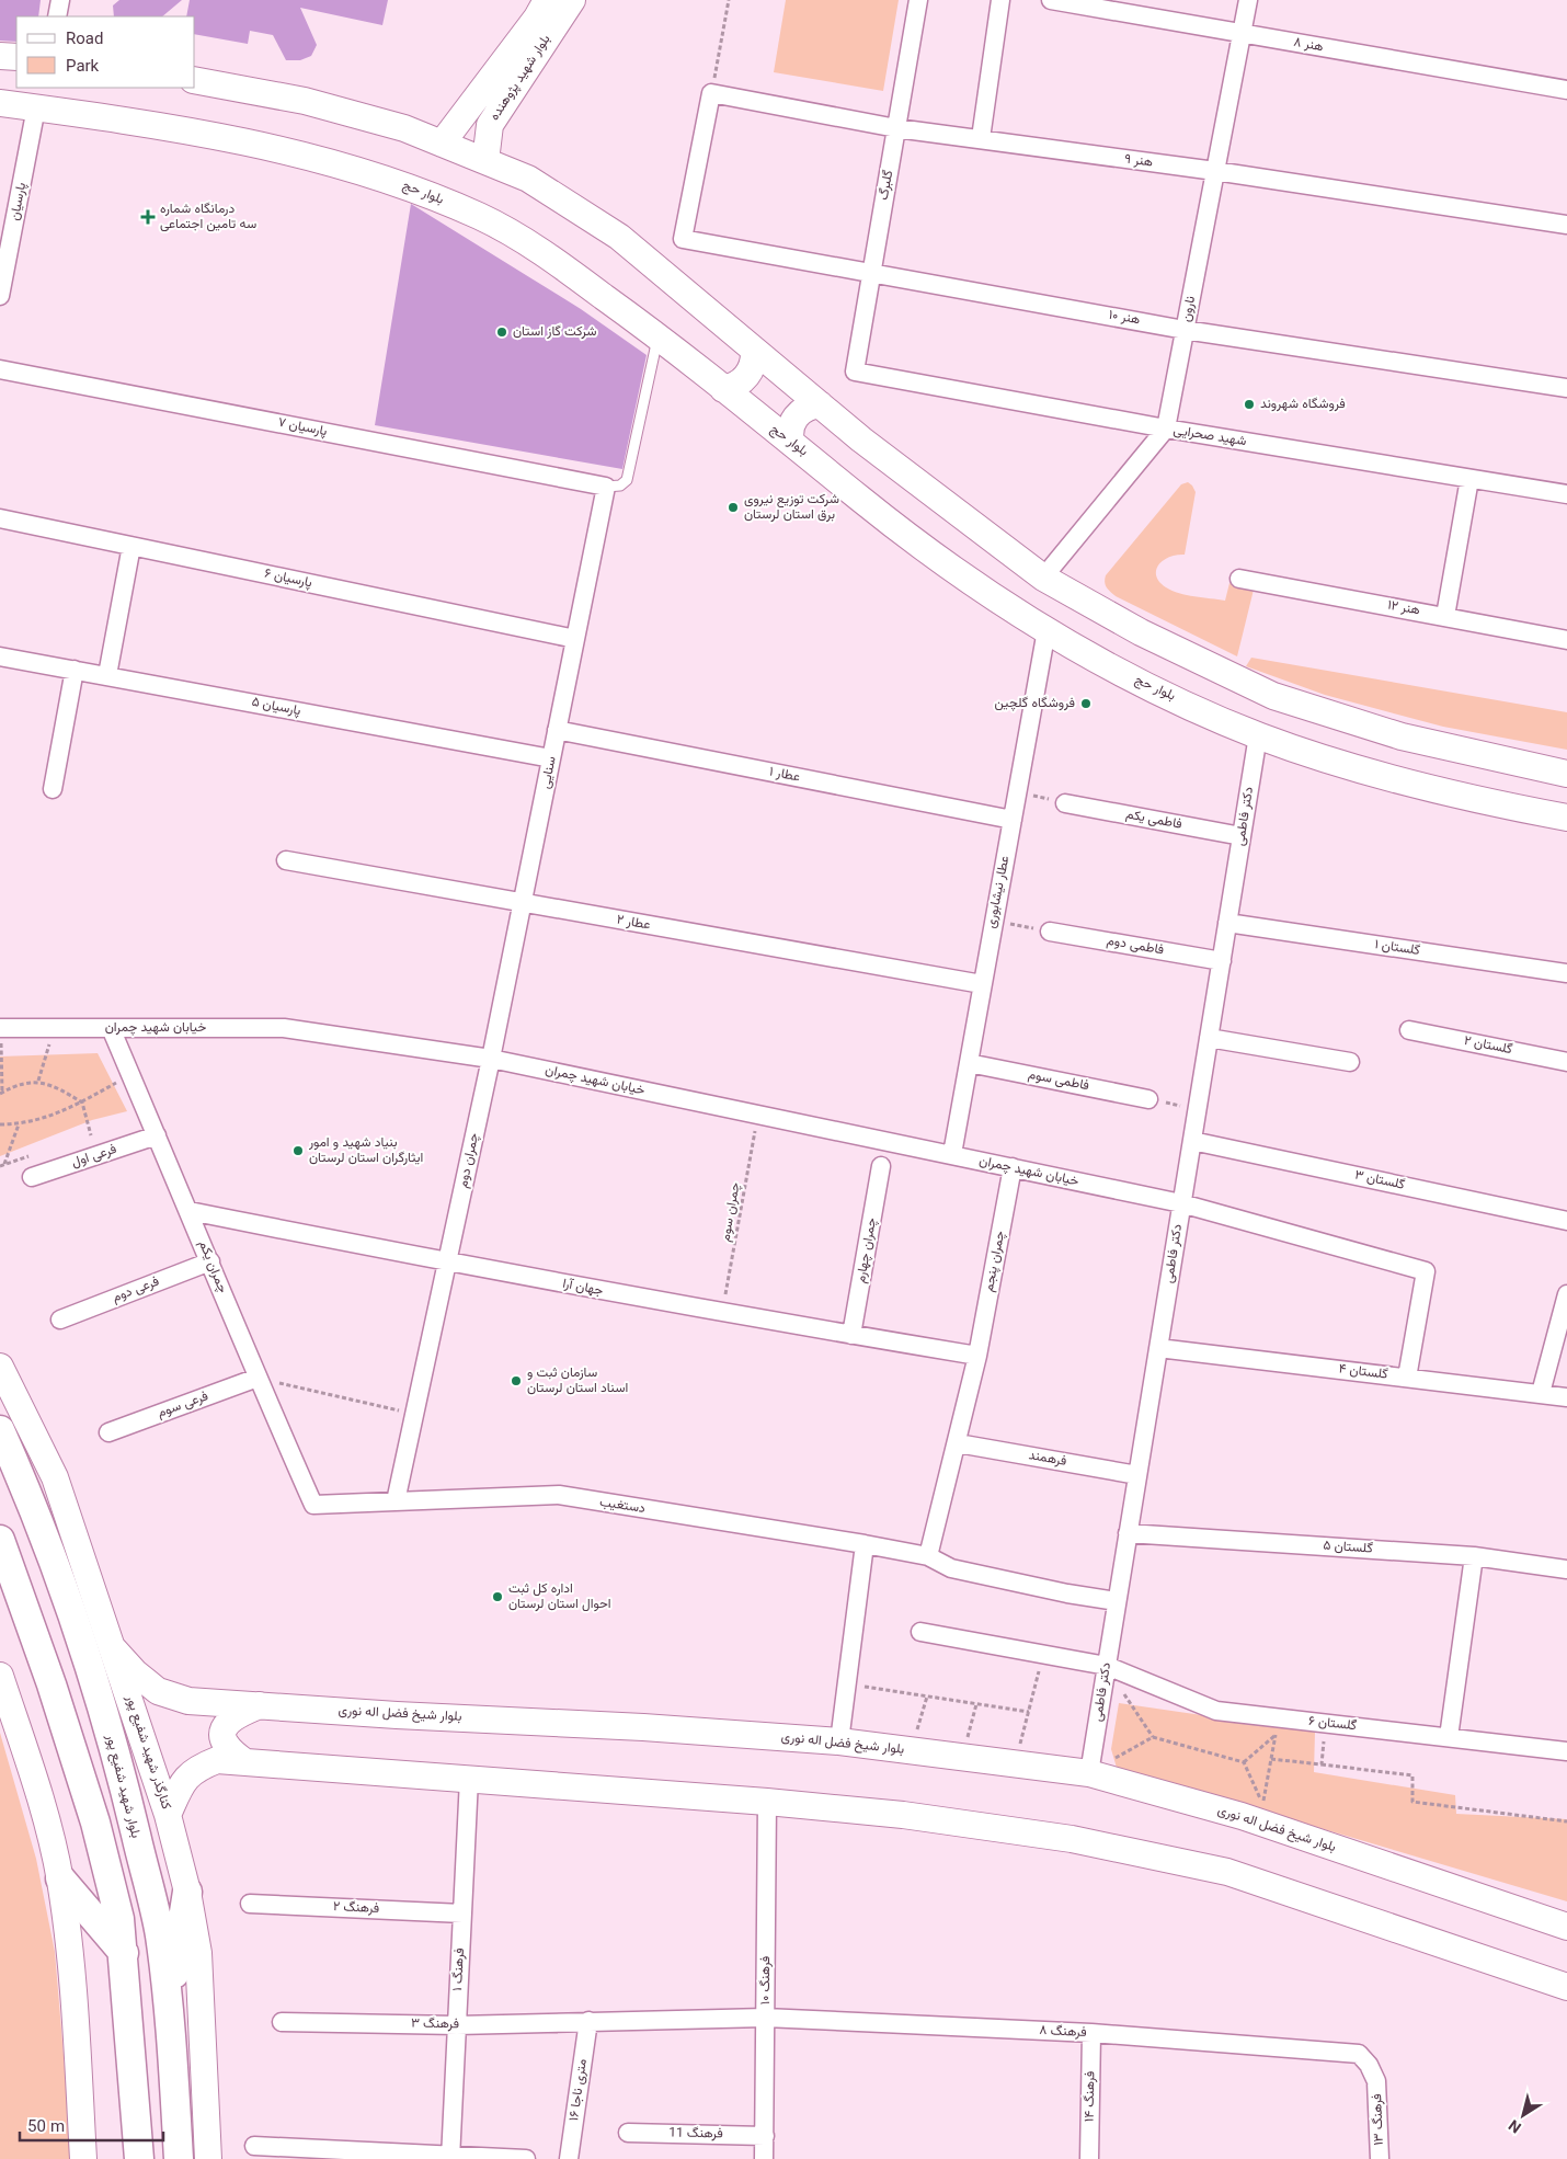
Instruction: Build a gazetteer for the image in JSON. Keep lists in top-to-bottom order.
{
  "streets": {
    "main road": [
      "بلوار شهید پژوهنده",
      "بلوار حج",
      "بلوار شیخ فضل اله نوری",
      "کنارگذر شهید شفیع پور",
      "بلوار شهید شفیع پور"
    ],
    "street": [
      "هنر ۸",
      "هنر ۹",
      "گلبرگ",
      "پارسیان",
      "نارون",
      "هنر ۱۰",
      "پارسیان ۷",
      "شهید صحرایی",
      "پارسیان ۶",
      "هنر ۱۲",
      "پارسیان ۵",
      "سنایی",
      "عطار ۱",
      "دکتر فاطمی",
      "فاطمی یکم",
      "عطار نیشابوری",
      "عطار ۲",
      "فاطمی دوم",
      "گلستان ۱",
      "خیابان شهید چمران",
      "گلستان ۲",
      "فاطمی سوم",
      "فرعی اول",
      "چمران دوم",
      "گلستان ۳",
      "چمران چهارم",
      "چمران پنجم",
      "چمران یکم",
      "جهان آرا",
      "فرعی دوم",
      "گلستان ۴",
      "فرعی سوم",
      "فرهمند",
      "دستغیب",
      "گلستان ۵",
      "گلستان ۶",
      "فرهنگ ۲",
      "فرهنگ ۱",
      "فرهنگ ۱۰",
      "فرهنگ ۳",
      "فرهنگ ۸",
      "۱۶ متری ناجا",
      "فرهنگ ۱۴",
      "فرهنگ ۱۳",
      "فرهنگ 11"
    ],
    "path": ["چمران سوم"]
  },
  "crossings": [
    ["هنر ۸", "نارون"],
    ["هنر ۹", "گلبرگ"],
    ["هنر ۹", "نارون"],
    ["هنر ۹", "هنر ۱۰"],
    ["گلبرگ", "هنر ۱۰"],
    ["گلبرگ", "شهید صحرایی"],
    ["بلوار حج", "پارسیان"],
    ["بلوار حج", "دکتر فاطمی"],
    ["بلوار حج", "عطار نیشابوری"],
    ["نارون", "هنر ۱۰"],
    ["نارون", "شهید صحرایی"],
    ["پارسیان ۷", "سنایی"],
    ["پارسیان ۶", "سنایی"],
    ["پارسیان ۵", "سنایی"],
    ["سنایی", "عطار ۱"],
    ["سنایی", "عطار ۲"],
    ["سنایی", "خیابان شهید چمران"],
    ["سنایی", "چمران دوم"],
    ["عطار ۱", "عطار نیشابوری"],
    ["دکتر فاطمی", "فاطمی یکم"],
    ["دکتر فاطمی", "فاطمی دوم"],
    ["دکتر فاطمی", "گلستان ۱"],
    ["دکتر فاطمی", "خیابان شهید چمران"],
    ["دکتر فاطمی", "گلستان ۳"],
    ["دکتر فاطمی", "گلستان ۴"],
    ["دکتر فاطمی", "فرهمند"],
    ["دکتر فاطمی", "دستغیب"],
    ["دکتر فاطمی", "گلستان ۵"],
    ["دکتر فاطمی", "بلوار شیخ فضل اله نوری"],
    ["دکتر فاطمی", "گلستان ۶"],
    ["عطار نیشابوری", "عطار ۲"],
    ["عطار نیشابوری", "خیابان شهید چمران"],
    ["عطار نیشابوری", "فاطمی سوم"],
    ["خیابان شهید چمران", "چمران دوم"],
    ["خیابان شهید چمران", "چمران سوم"],
    ["خیابان شهید چمران", "چمران پنجم"],
    ["خیابان شهید چمران", "چمران یکم"],
    ["خیابان شهید چمران", "گلستان ۴"],
    ["فرعی اول", "چمران یکم"],
    ["چمران دوم", "جهان آرا"],
    ["چمران دوم", "دستغیب"],
    ["چمران سوم", "جهان آرا"],
    ["چمران چهارم", "جهان آرا"],
    ["چمران پنجم", "جهان آرا"],
    ["چمران پنجم", "فرهمند"],
    ["چمران پنجم", "دستغیب"],
    ["چمران یکم", "جهان آرا"],
    ["چمران یکم", "فرعی دوم"],
    ["چمران یکم", "فرعی سوم"],
    ["چمران یکم", "دستغیب"],
    ["بلوار شیخ فضل اله نوری", "کنارگذر شهید شفیع پور"],
    ["فرهنگ ۲", "فرهنگ ۱"],
    ["فرهنگ ۱", "فرهنگ ۳"],
    ["فرهنگ ۱۰", "فرهنگ ۸"],
    ["فرهنگ ۱۰", "فرهنگ 11"],
    ["فرهنگ ۳", "فرهنگ ۸"],
    ["فرهنگ ۳", "۱۶ متری ناجا"],
    ["فرهنگ ۸", "۱۶ متری ناجا"],
    ["فرهنگ ۸", "فرهنگ ۱۴"],
    ["فرهنگ ۸", "فرهنگ ۱۳"]
  ],
  "places": {
    "health": ["درمانگاه شماره سه تامین اجتماعی"],
    "other": [
      "شرکت گاز استان",
      "فروشگاه شهروند",
      "شرکت توزیع نیروی برق استان لرستان",
      "فروشگاه گلچین",
      "بنیاد شهید و امور ایثارگران استان لرستان",
      "سازمان ثبت و اسناد استان لرستان",
      "اداره کل ثبت احوال استان لرستان"
    ]
  },
  "legend": ["Road", "Park"],
  "scale_bar": "50 m",
  "north": "bottom left"
}
